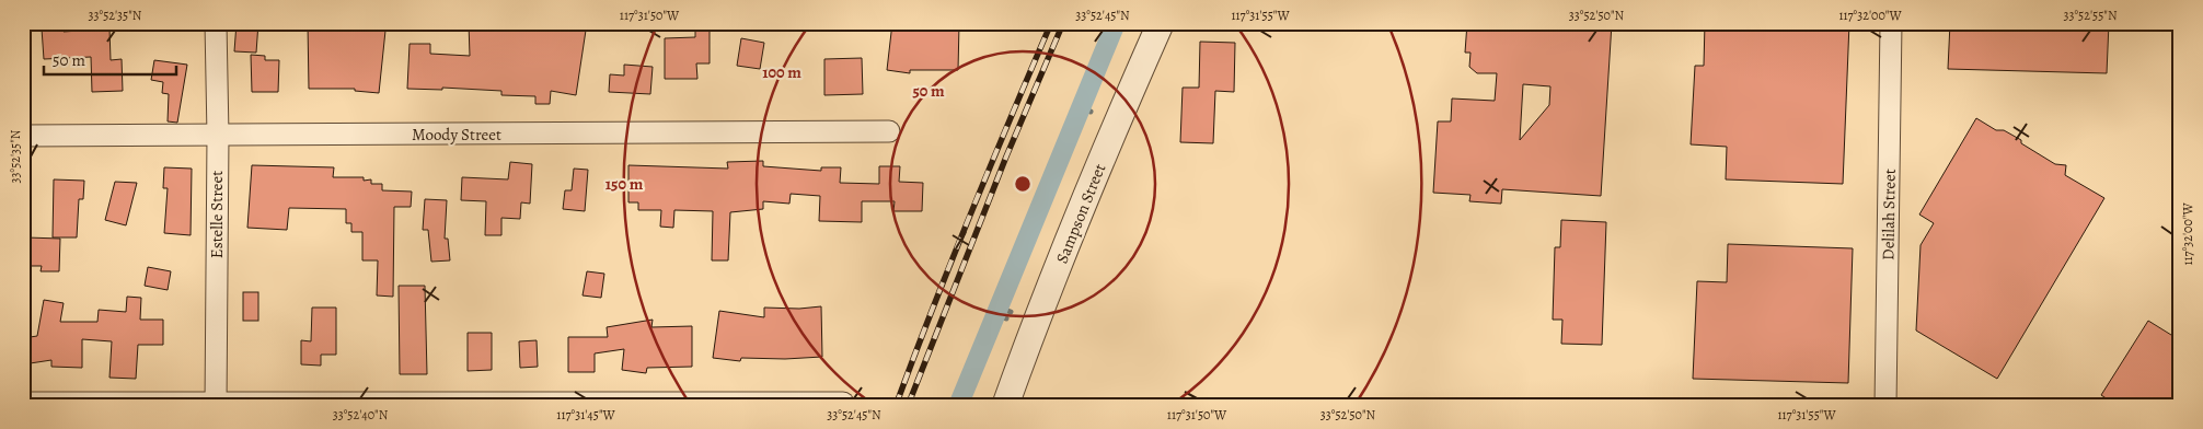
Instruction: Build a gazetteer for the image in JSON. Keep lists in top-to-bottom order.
{
  "streets": {
    "street": [
      "Moody Street",
      "Sampson Street",
      "Estelle Street",
      "Delilah Street"
    ]
  },
  "crossings": [
    ["Moody Street", "Estelle Street"]
  ],
  "scale_bar": "50 m",
  "coordinates": [
    "33°52'35\"N",
    "117°31'50\"W",
    "33°52'45\"N",
    "117°31'55\"W",
    "33°52'50\"N",
    "117°32'00\"W",
    "33°52'55\"N",
    "33°52'40\"N",
    "117°31'45\"W"
  ],
  "rings": ["100 m", "50 m", "150 m"]
}
